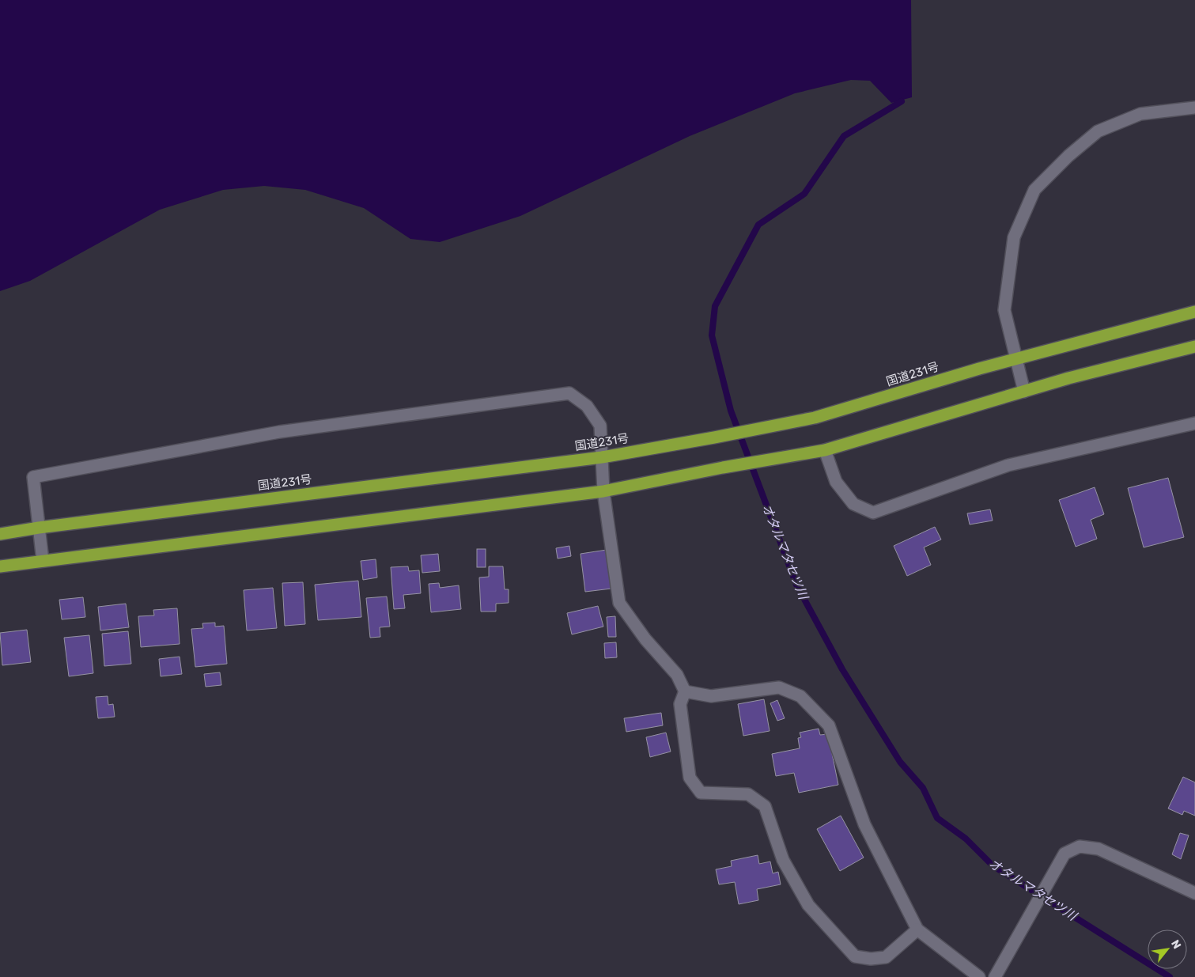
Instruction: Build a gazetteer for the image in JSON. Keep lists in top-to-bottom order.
{
  "streets": {
    "highway": ["国道231号"]
  },
  "water": ["オタルマタセツ川"],
  "north": "top right"
}
